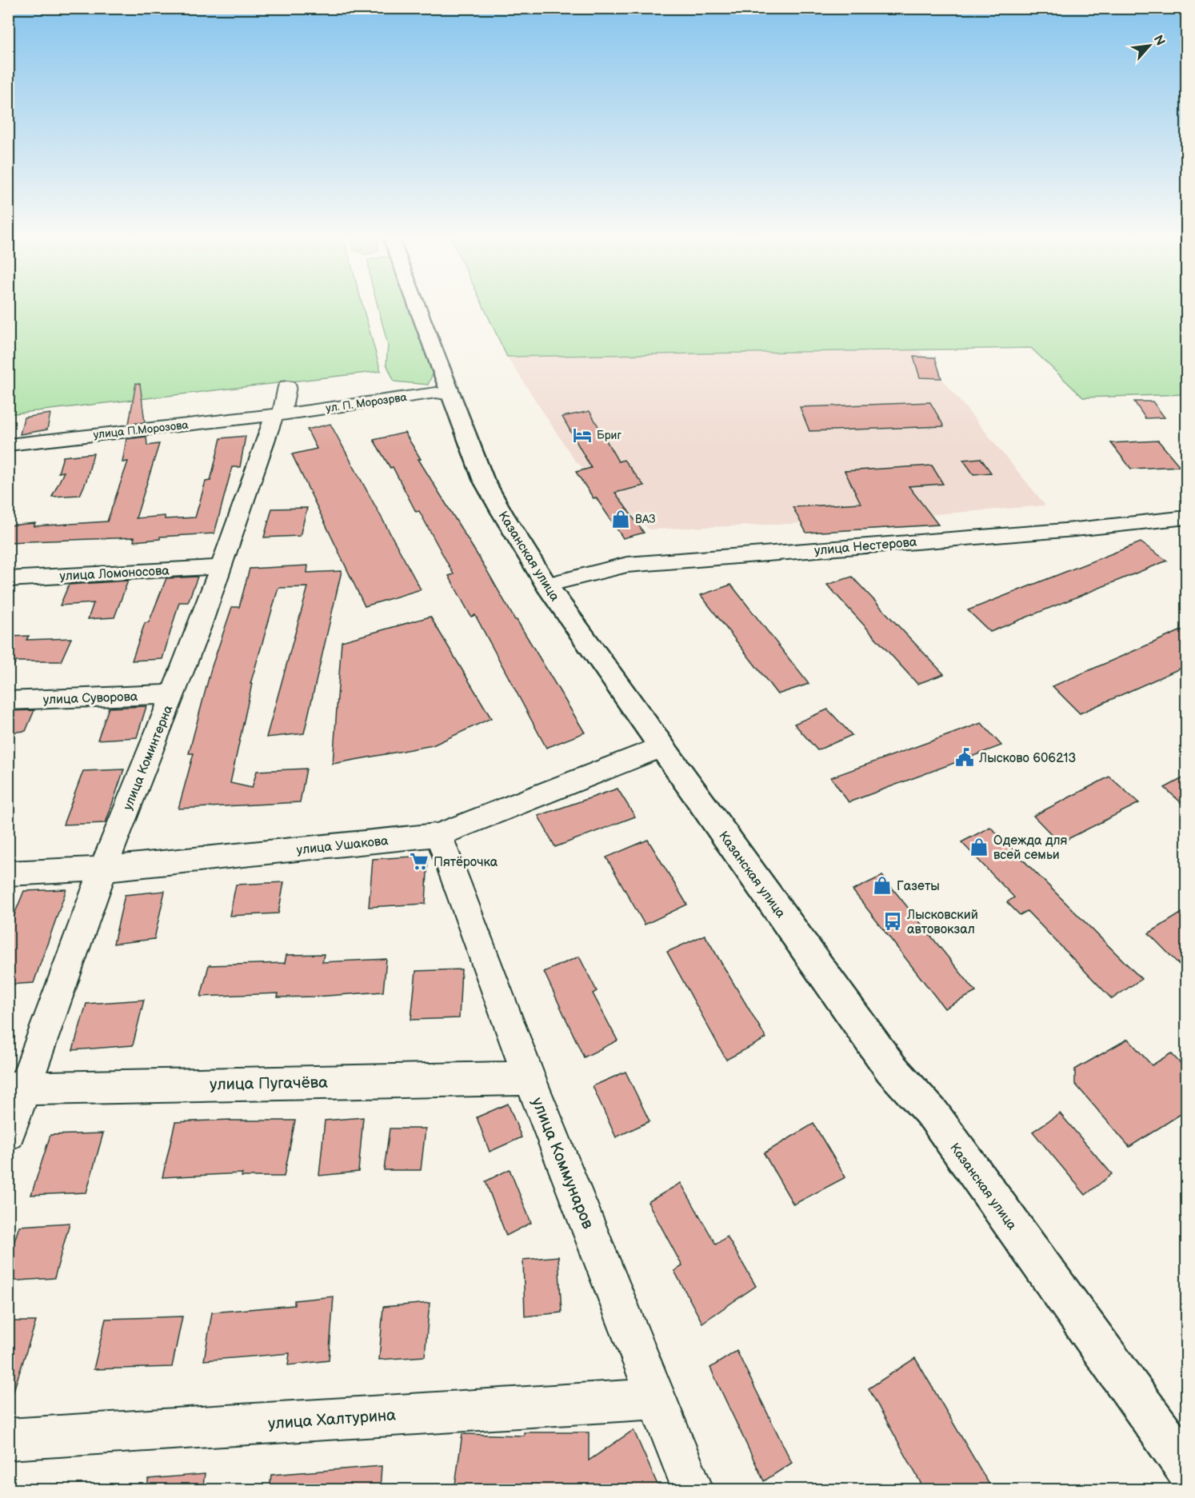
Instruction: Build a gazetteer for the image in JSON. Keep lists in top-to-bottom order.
{
  "streets": {
    "highway": ["Казанская улица"],
    "street": [
      "ул. П. Морозрва",
      "улица П.Морозова",
      "улица Нестерова",
      "улица Ломоносова",
      "улица Суворова",
      "улица Коминтерна",
      "улица Ушакова",
      "улица Пугачёва",
      "улица Коммунаров",
      "улица Халтурина"
    ]
  },
  "crossings": [
    ["ул. П. Морозрва", "улица П.Морозова"],
    ["ул. П. Морозрва", "Казанская улица"],
    ["ул. П. Морозрва", "улица Коминтерна"],
    ["улица П.Морозова", "улица Коминтерна"],
    ["улица Нестерова", "Казанская улица"],
    ["Казанская улица", "улица Ушакова"],
    ["улица Ломоносова", "улица Коминтерна"],
    ["улица Суворова", "улица Коминтерна"],
    ["улица Коминтерна", "улица Ушакова"],
    ["улица Коминтерна", "улица Пугачёва"],
    ["улица Ушакова", "улица Коммунаров"],
    ["улица Пугачёва", "улица Коммунаров"],
    ["улица Коммунаров", "улица Халтурина"]
  ],
  "places": {
    "hotel": ["Бриг"],
    "shop": ["ВАЗ", "Одежда для всей семьи", "Газеты"],
    "public building": ["Лысково 606213"],
    "supermarket": ["Пятёрочка"],
    "bus stop": ["Лысковский автовокзал"]
  },
  "north": "top right"
}
